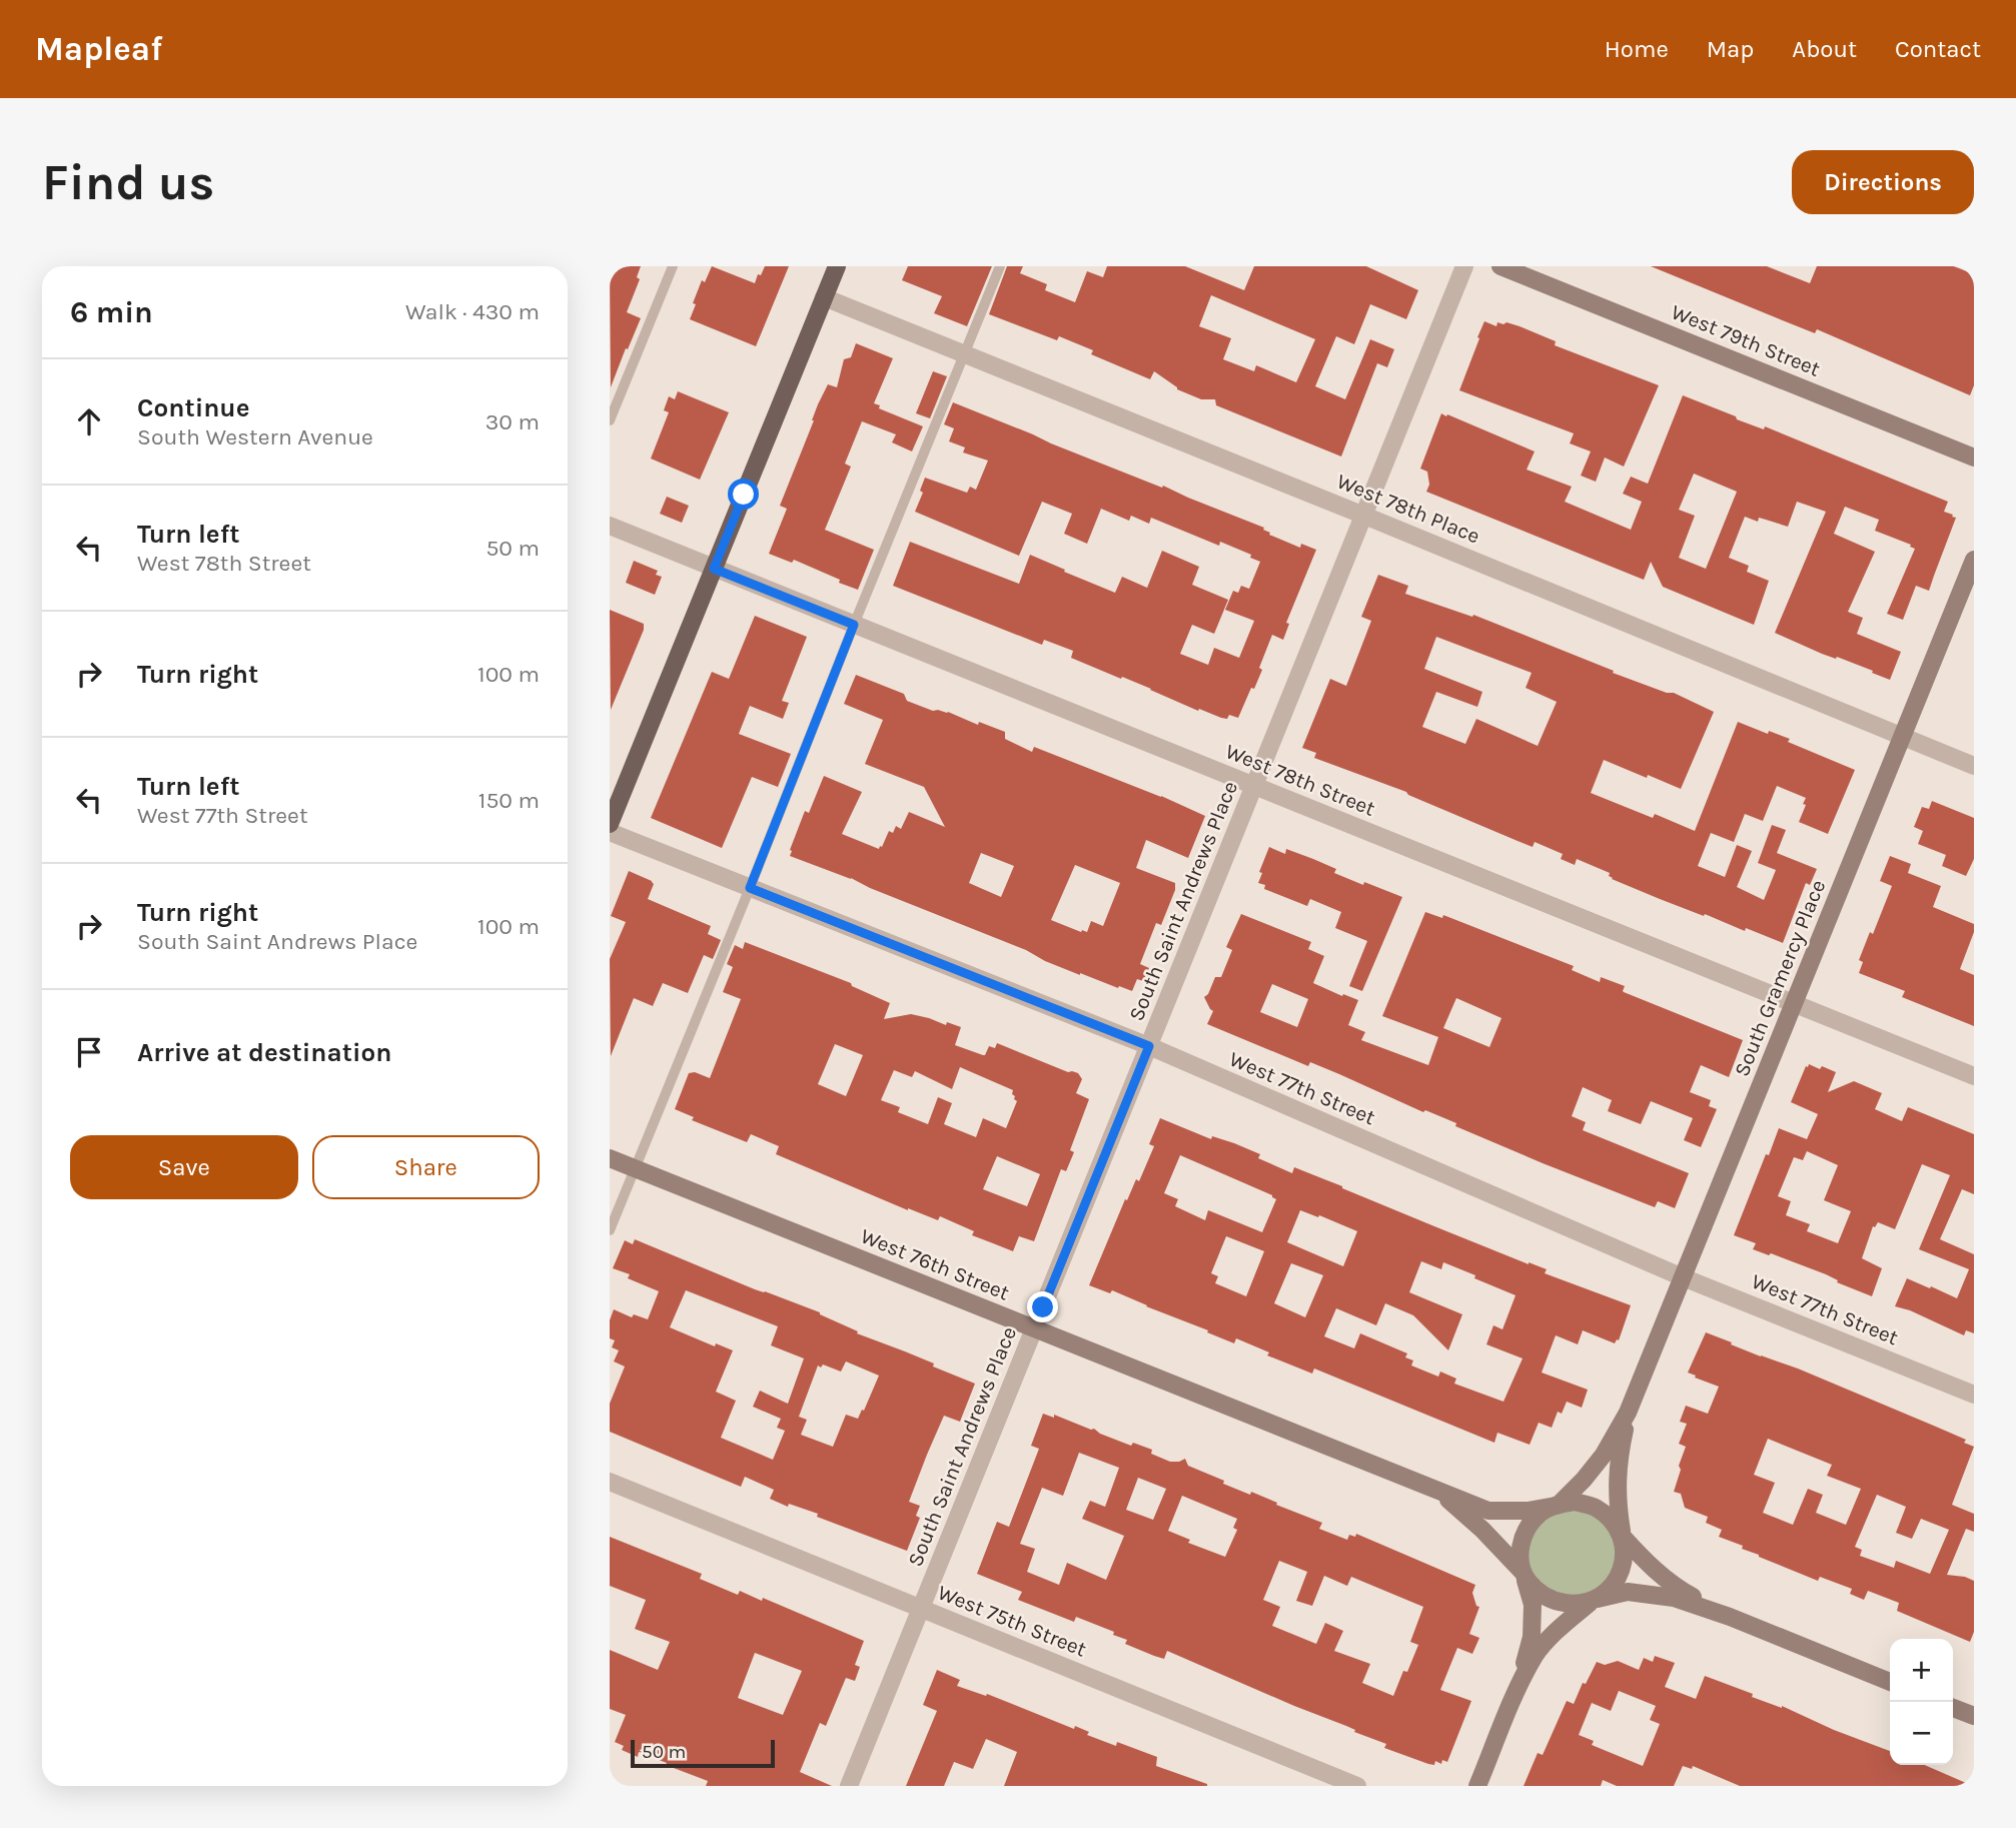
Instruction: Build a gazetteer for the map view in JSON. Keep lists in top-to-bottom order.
{
  "streets": {
    "street": [
      "West 79th Street",
      "West 78th Place",
      "West 78th Street",
      "South Saint Andrews Place",
      "South Gramercy Place",
      "West 77th Street",
      "West 76th Street",
      "West 75th Street"
    ]
  },
  "crossings": [
    ["West 78th Place", "South Saint Andrews Place"],
    ["West 78th Place", "South Gramercy Place"],
    ["West 78th Street", "South Saint Andrews Place"],
    ["West 78th Street", "South Gramercy Place"],
    ["South Saint Andrews Place", "West 77th Street"],
    ["South Saint Andrews Place", "West 76th Street"],
    ["South Saint Andrews Place", "West 75th Street"],
    ["South Gramercy Place", "West 77th Street"],
    ["South Gramercy Place", "West 76th Street"]
  ],
  "scale_bar": "50 m",
  "page": {
    "header": "Mapleaf",
    "nav": [
      "Home",
      "Map",
      "About",
      "Contact"
    ],
    "buttons": [
      "Directions",
      ["Save", "Share"]
    ],
    "title": "Find us",
    "heading": ["6 min", "Walk · 430 m"],
    "list": [
      ["Continue", "South Western Avenue", "30 m"],
      ["Turn left", "West 78th Street", "50 m"],
      ["Turn right", "100 m"],
      ["Turn left", "West 77th Street", "150 m"],
      ["Turn right", "South Saint Andrews Place", "100 m"],
      "Arrive at destination"
    ],
    "map_buttons": ["+", "−"],
    "scale": "50 m"
  }
}
